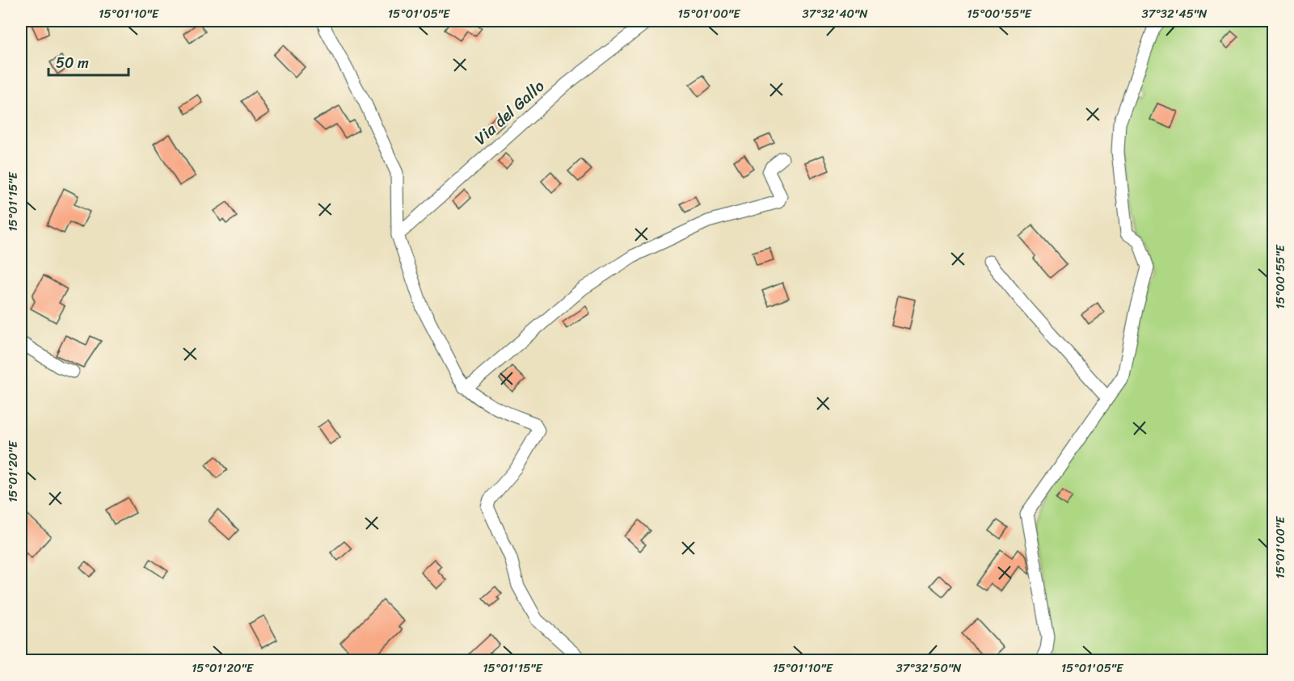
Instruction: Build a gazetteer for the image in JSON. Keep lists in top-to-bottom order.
{
  "streets": {
    "street": ["Via del Gallo"]
  },
  "scale_bar": "50 m",
  "coordinates": [
    "15°01'10\"E",
    "15°01'05\"E",
    "15°01'00\"E",
    "37°32'40\"N",
    "15°00'55\"E",
    "37°32'45\"N",
    "15°01'15\"E",
    "15°01'20\"E",
    "37°32'50\"N"
  ]
}
